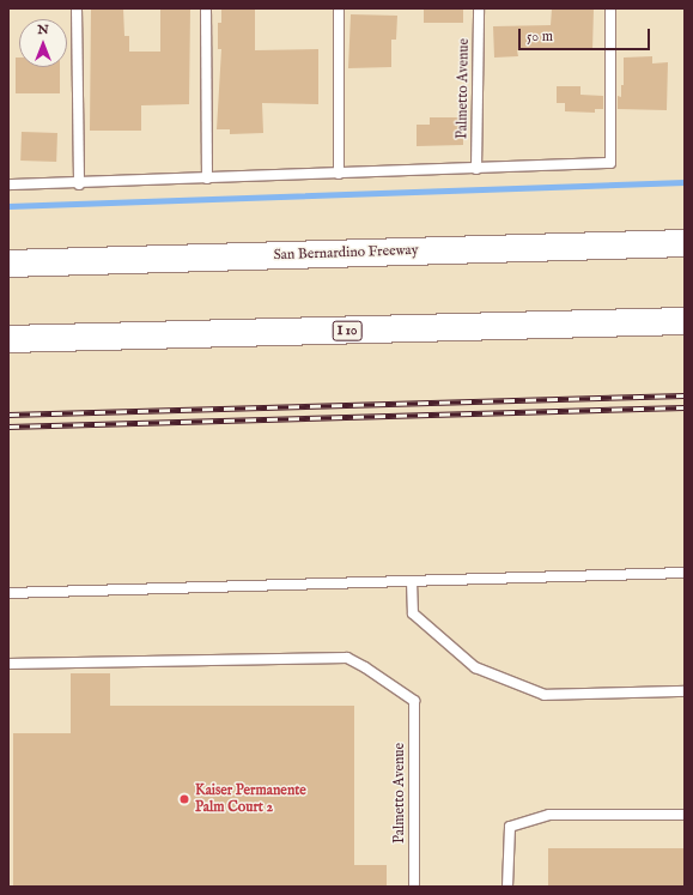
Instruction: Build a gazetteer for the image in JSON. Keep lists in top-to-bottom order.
{
  "streets": {
    "highway": ["San Bernardino Freeway", "I 10"],
    "lane": ["Palmetto Avenue"]
  },
  "places": ["Kaiser Permanente Palm Court 2"],
  "scale_bar": "50 m",
  "north": "top"
}
